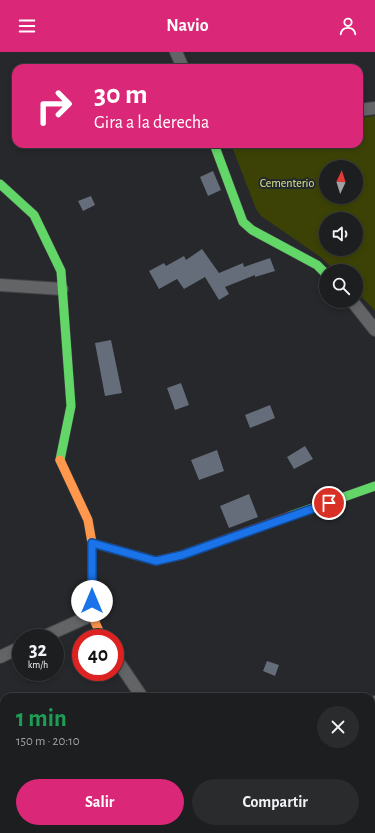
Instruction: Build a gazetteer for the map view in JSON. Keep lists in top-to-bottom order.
{
  "parks": ["Cementerio"],
  "north": "top",
  "page": {
    "header": "Navio",
    "turn": ["30 m", "Gira a la derecha"],
    "speed": "32 km/h",
    "limit": "40",
    "heading": ["1 min", "150 m · 20:10"],
    "buttons": ["Salir", "Compartir"]
  }
}
